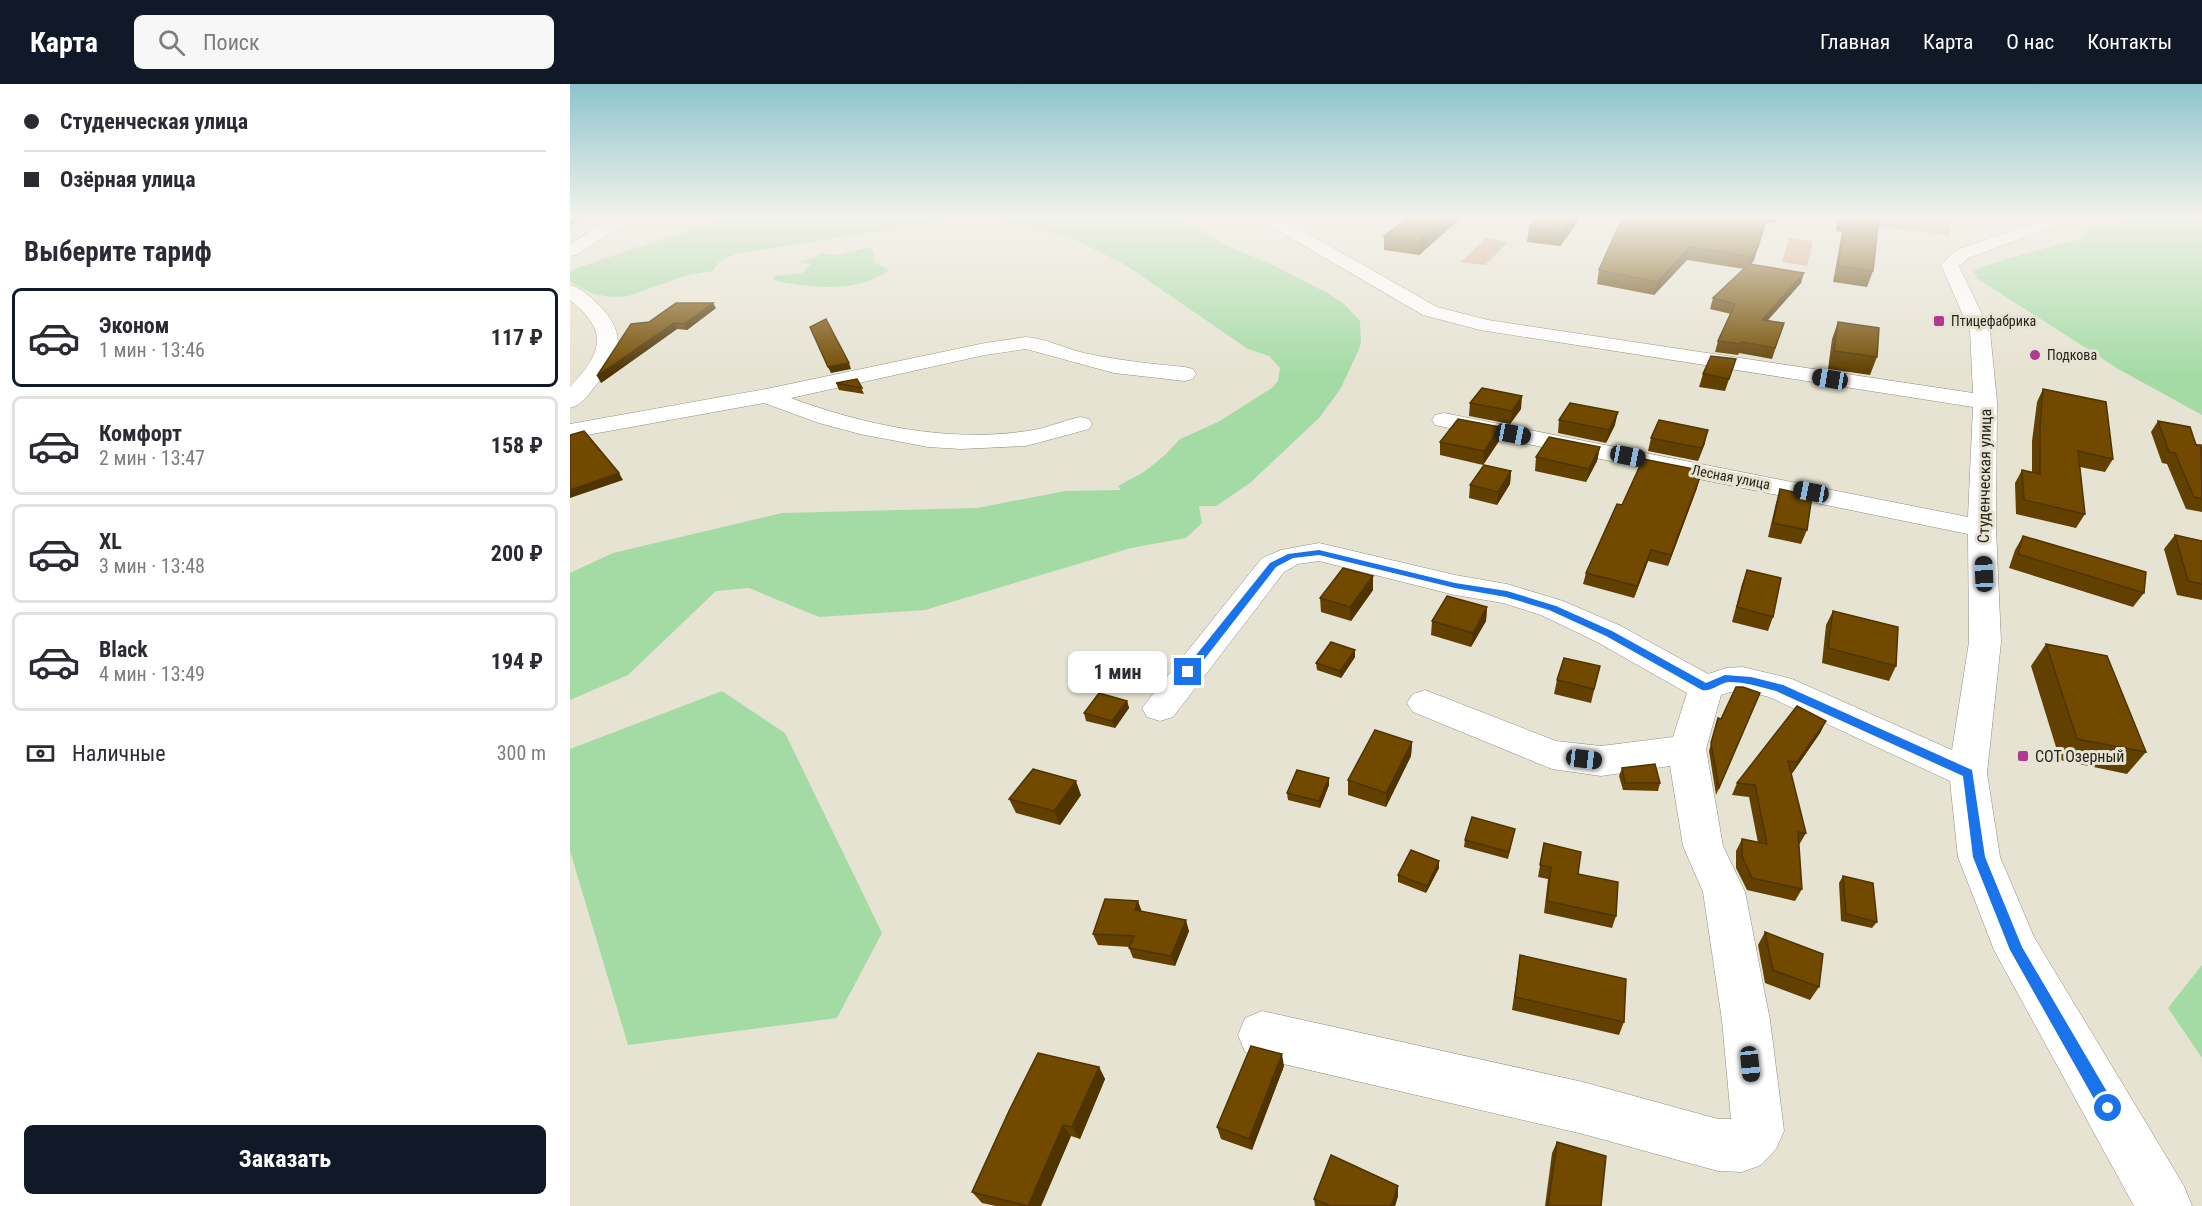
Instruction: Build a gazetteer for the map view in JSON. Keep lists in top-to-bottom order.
{
  "streets": {
    "street": ["Студенческая улица", "Лесная улица"]
  },
  "crossings": [
    ["Студенческая улица", "Лесная улица"]
  ],
  "places": {
    "transit": ["Птицефабрика", "СОТ Озерный"],
    "other": ["Подкова"]
  },
  "page": {
    "header": "Карта",
    "search": "Поиск",
    "nav": [
      "Главная",
      "Карта",
      "О нас",
      "Контакты"
    ],
    "banner": ["Студенческая улица", "Озёрная улица"],
    "heading": "Выберите тариф",
    "list": [
      {
        "name": "Эконом",
        "note": "1 мин · 13:46",
        "value": "117 ₽"
      },
      {
        "name": "Комфорт",
        "note": "2 мин · 13:47",
        "value": "158 ₽"
      },
      {
        "name": "XL",
        "note": "3 мин · 13:48",
        "value": "200 ₽"
      },
      {
        "name": "Black",
        "note": "4 мин · 13:49",
        "value": "194 ₽"
      }
    ],
    "bubble": "1 мин",
    "pay": ["Наличные", "300 m"],
    "buttons": "Заказать"
  }
}
